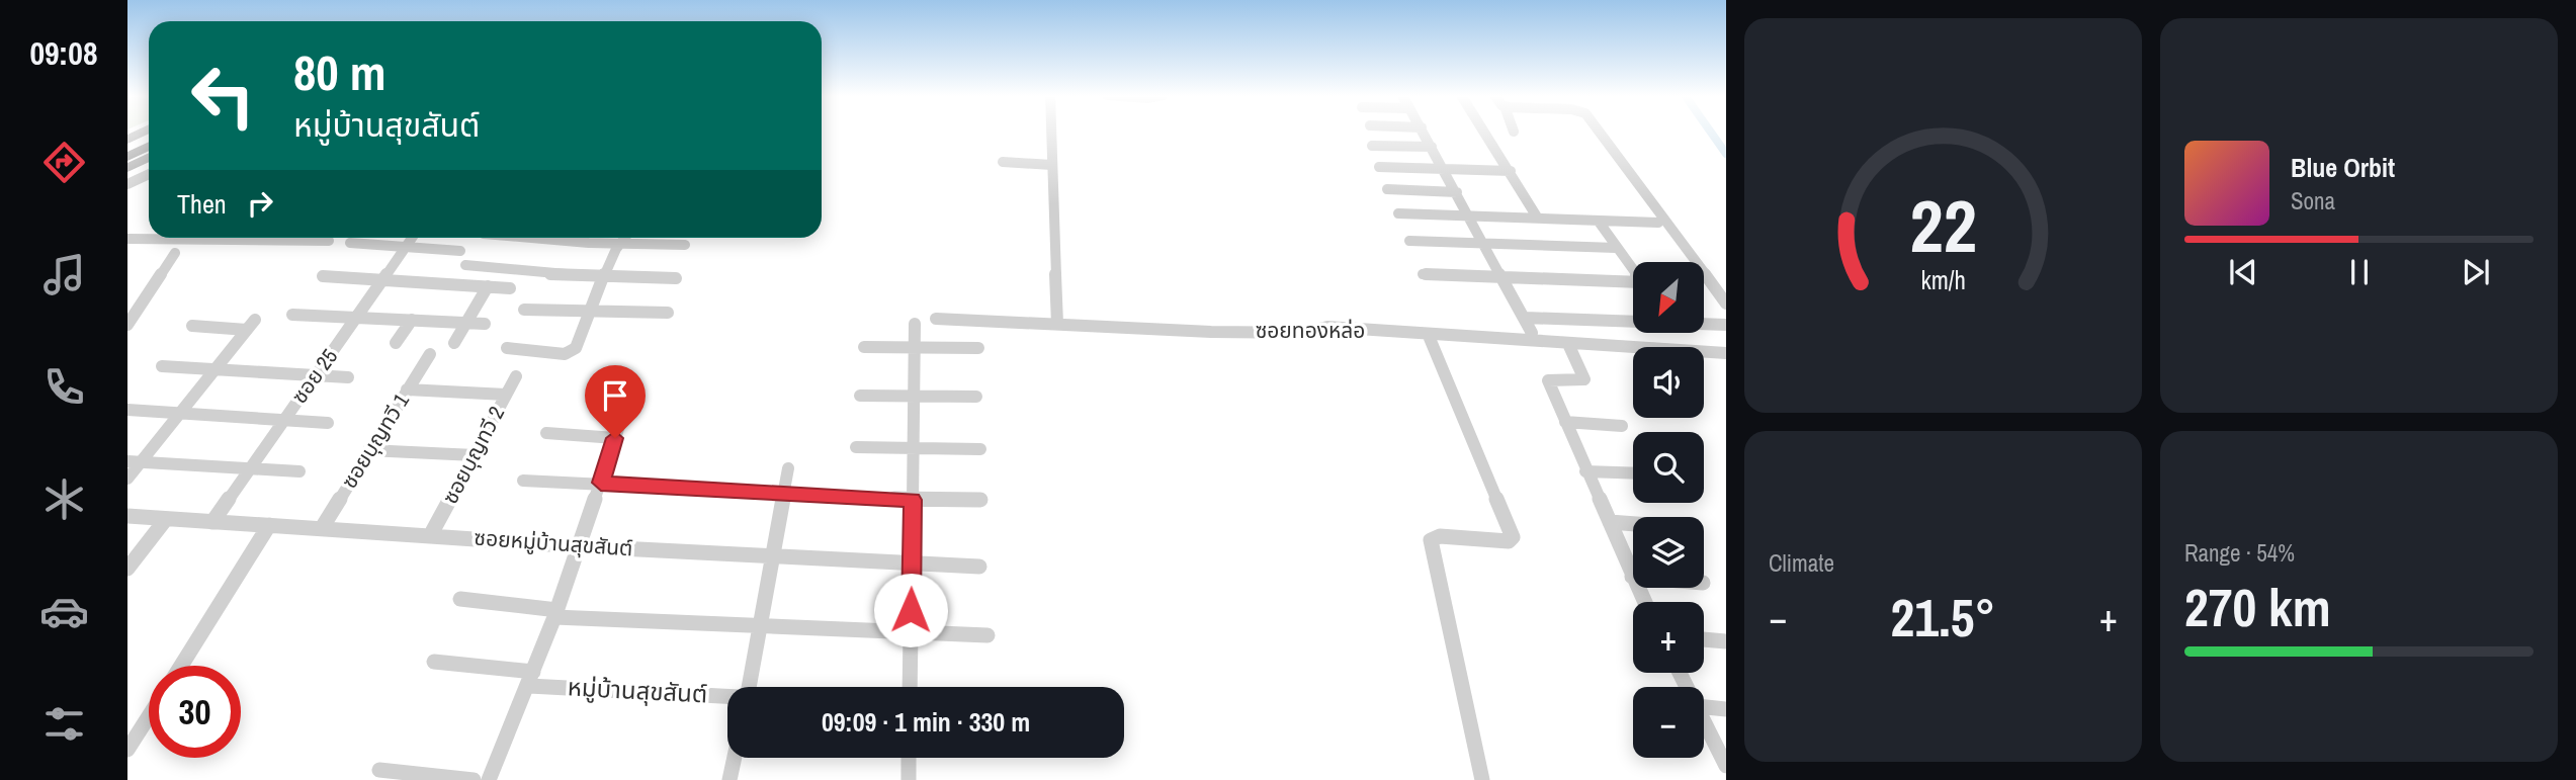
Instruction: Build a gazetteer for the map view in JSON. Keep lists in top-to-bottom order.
{
  "streets": {
    "street": [
      "ซอยทองหล่อ",
      "ซอย 25",
      "ซอยบุญทวี 1",
      "ซอยบุญทวี 2",
      "ซอยหมู่บ้านสุขสันต์",
      "หมู่บ้านสุขสันต์"
    ]
  },
  "crossings": [
    ["ซอย 25", "ซอยหมู่บ้านสุขสันต์"],
    ["ซอยบุญทวี 1", "ซอยหมู่บ้านสุขสันต์"],
    ["ซอยบุญทวี 2", "ซอยหมู่บ้านสุขสันต์"]
  ],
  "north": "bottom left",
  "page": {
    "tabs": "09:08",
    "turn": ["80 m", "หมู่บ้านสุขสันต์"],
    "song": ["Blue Orbit", "Sona"],
    "then": "Then",
    "map_buttons": ["+", "−"],
    "tile": [
      "Climate",
      ["Range · 54%", "270 km"]
    ],
    "heat": ["−", "21.5°", "+"],
    "limit": "30",
    "trip": "09:09 · 1 min · 330 m",
    "gauge": ["22", "km/h"]
  }
}
